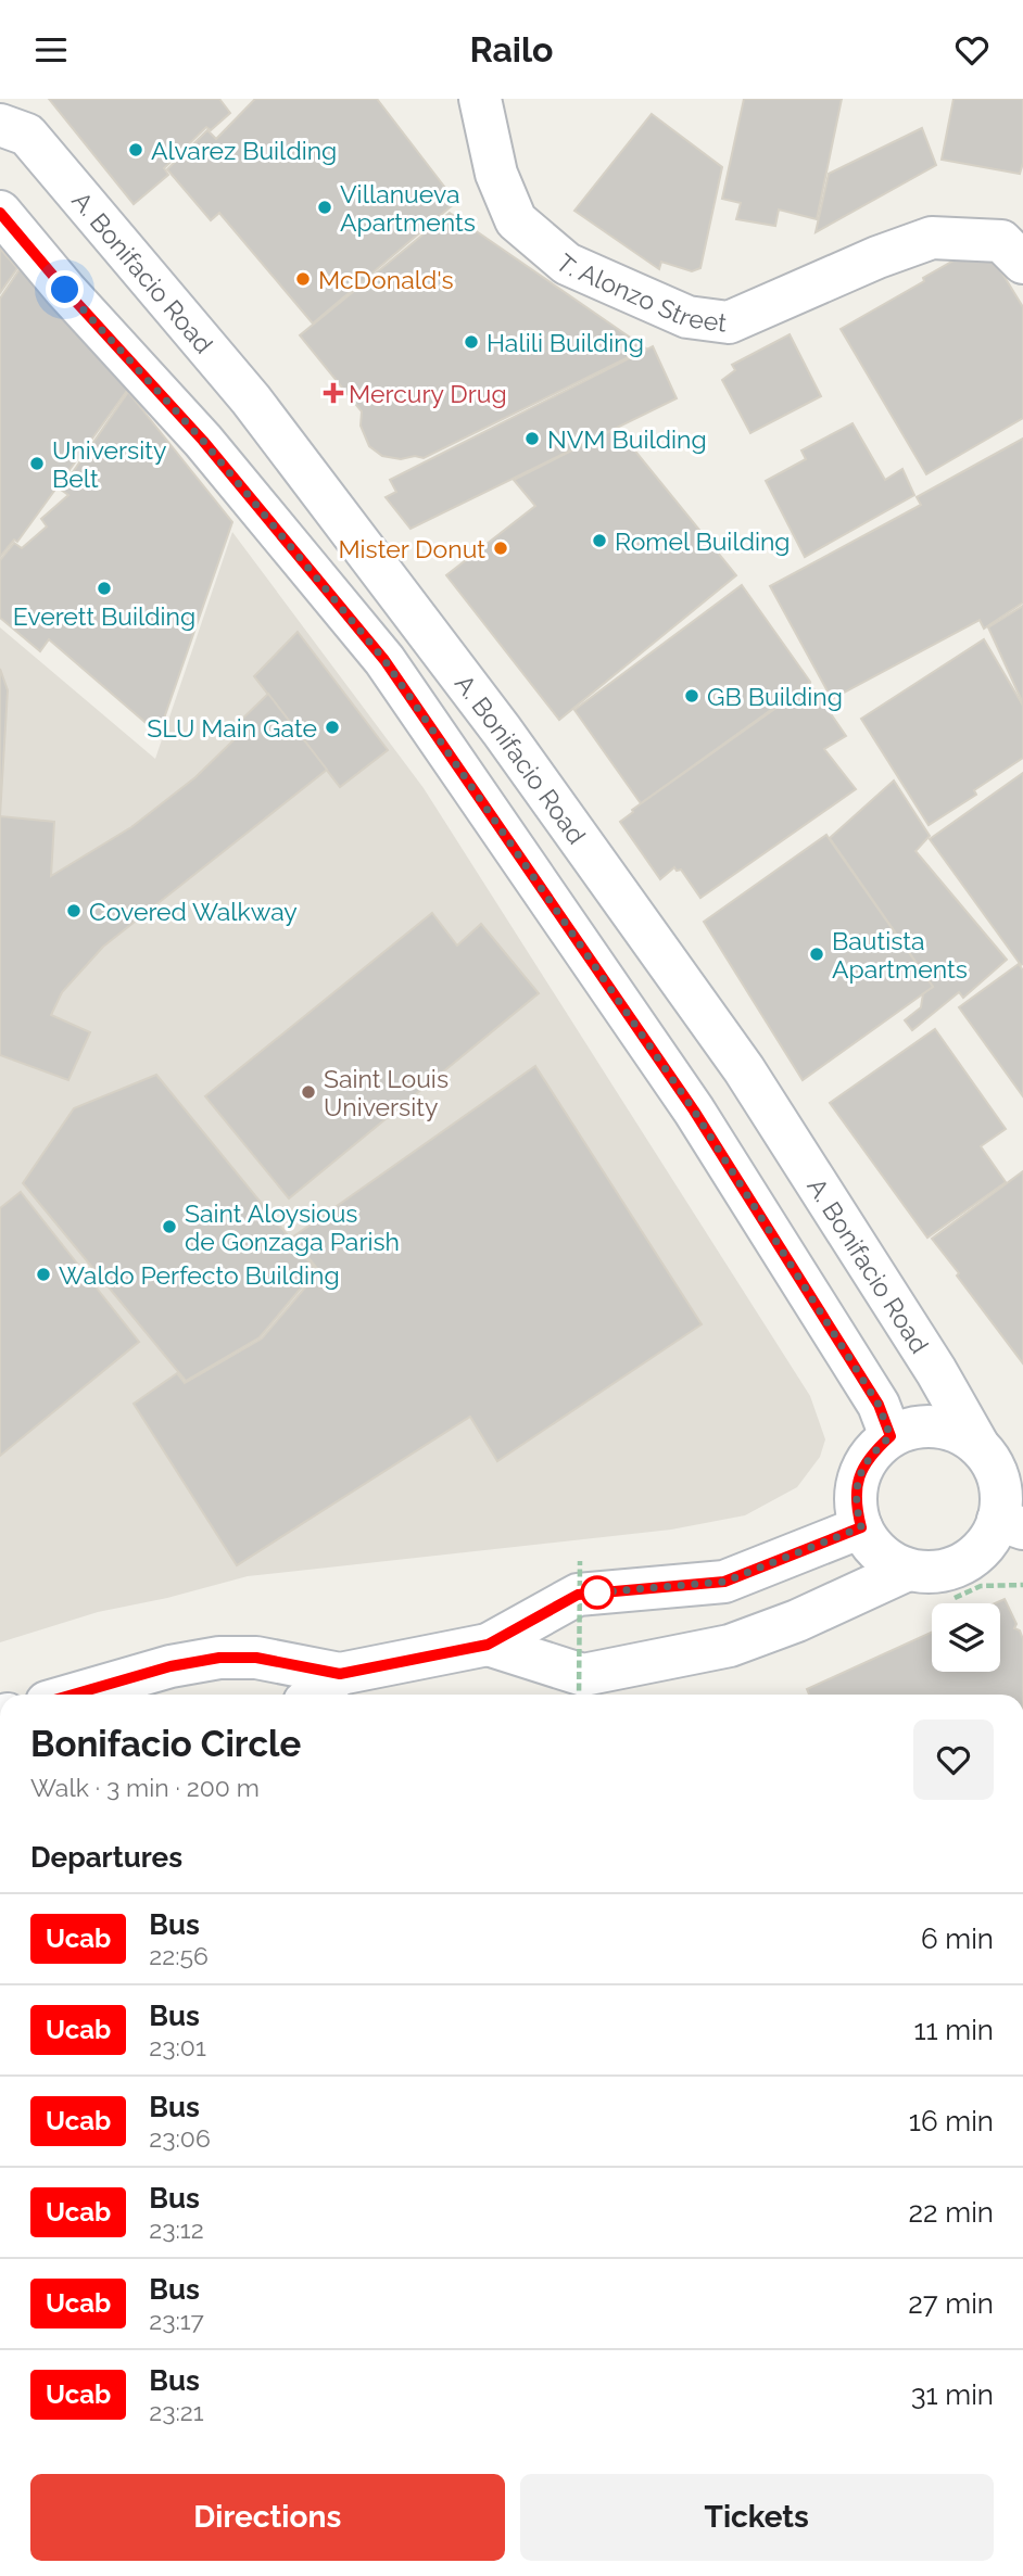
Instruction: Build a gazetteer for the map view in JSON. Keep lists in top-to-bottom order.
{
  "streets": {
    "main road": ["A. Bonifacio Road", "T. Alonzo Street"]
  },
  "places": {
    "other": [
      "Alvarez Building",
      "Villanueva Apartments",
      "McDonald's",
      "Halili Building",
      "NVM Building",
      "University Belt",
      "Romel Building",
      "Mister Donut",
      "Everett Building",
      "GB Building",
      "SLU Main Gate",
      "Covered Walkway",
      "Bautista Apartments",
      "Saint Louis University",
      "Saint Aloysious de Gonzaga Parish",
      "Waldo Perfecto Building"
    ],
    "health": ["Mercury Drug"]
  },
  "lines": ["bus line Ucab"],
  "page": {
    "header": "Railo",
    "heading": [
      ["Bonifacio Circle", "Walk · 3 min · 200 m"],
      "Departures"
    ],
    "list": [
      {
        "mark": "Ucab",
        "name": "Bus",
        "note": "22:56",
        "value": "6 min"
      },
      {
        "mark": "Ucab",
        "name": "Bus",
        "note": "23:01",
        "value": "11 min"
      },
      {
        "mark": "Ucab",
        "name": "Bus",
        "note": "23:06",
        "value": "16 min"
      },
      {
        "mark": "Ucab",
        "name": "Bus",
        "note": "23:12",
        "value": "22 min"
      },
      {
        "mark": "Ucab",
        "name": "Bus",
        "note": "23:17",
        "value": "27 min"
      },
      {
        "mark": "Ucab",
        "name": "Bus",
        "note": "23:21",
        "value": "31 min"
      }
    ],
    "buttons": ["Directions", "Tickets"]
  }
}
